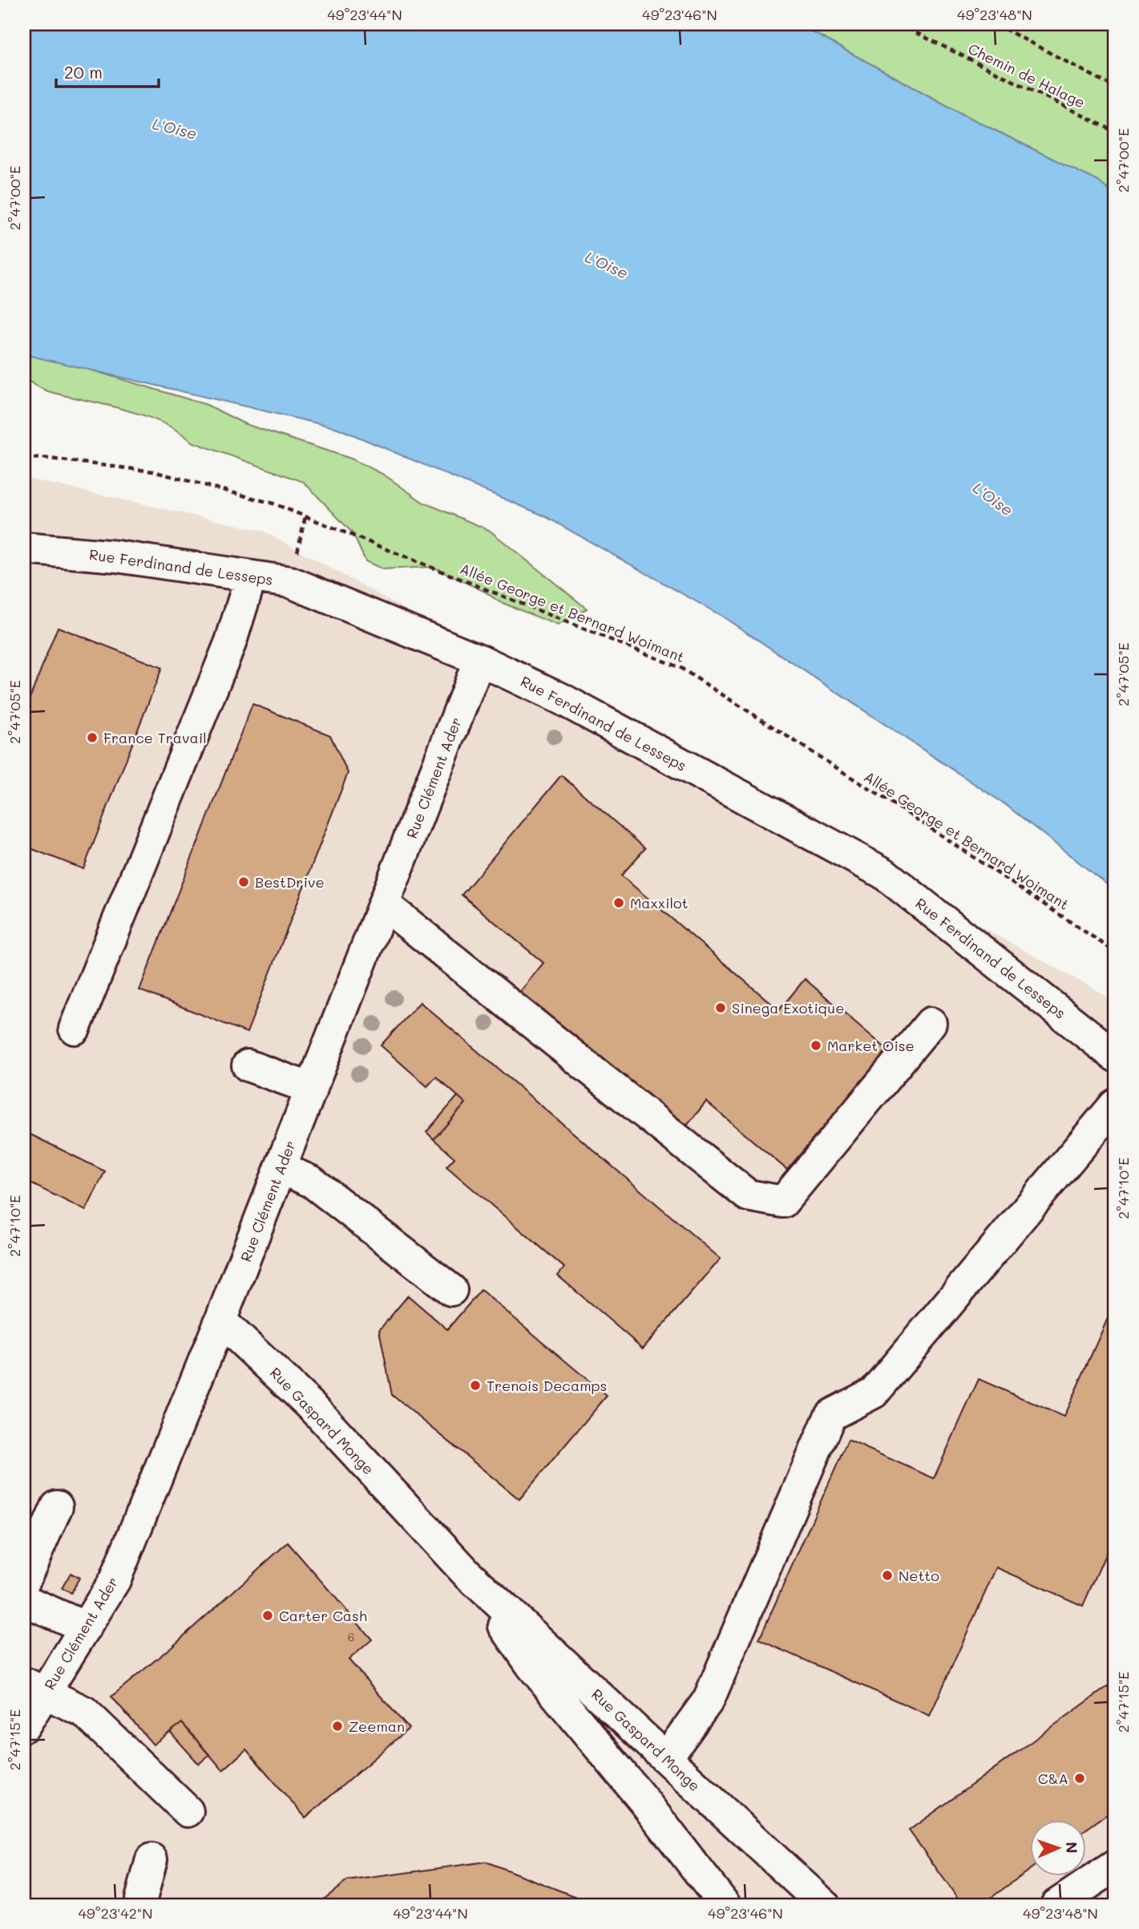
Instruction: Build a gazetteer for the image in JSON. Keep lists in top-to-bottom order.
{
  "streets": {
    "street": ["Rue Ferdinand de Lesseps", "Rue Clément Ader", "Rue Gaspard Monge"],
    "path": ["Chemin de Halage", "Allée George et Bernard Woimant"]
  },
  "crossings": [
    ["Rue Ferdinand de Lesseps", "Rue Clément Ader"],
    ["Rue Clément Ader", "Rue Gaspard Monge"]
  ],
  "water": ["L'Oise"],
  "places": [
    "France Travail",
    "BestDrive",
    "Maxxilot",
    "Sinega Exotique",
    "Market Oise",
    "Trenois Decamps",
    "Netto",
    "Carter Cash",
    "Zeeman",
    "C&A"
  ],
  "house_numbers": ["6"],
  "scale_bar": "20 m",
  "north": "right",
  "coordinates": [
    "49°23'44\"N",
    "49°23'46\"N",
    "49°23'48\"N",
    "2°47'00\"E",
    "2°47'05\"E",
    "2°47'10\"E",
    "2°47'15\"E",
    "49°23'42\"N"
  ]
}
